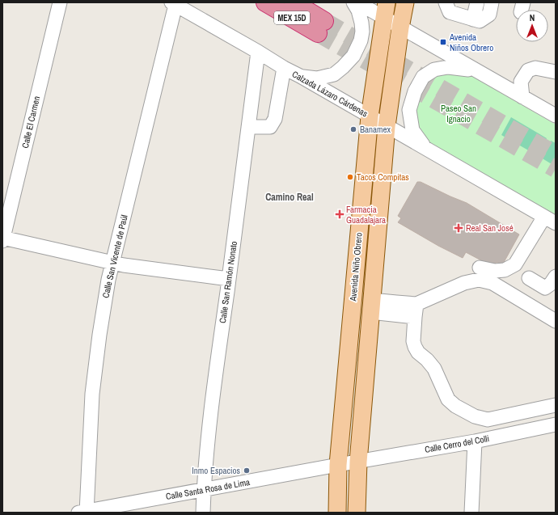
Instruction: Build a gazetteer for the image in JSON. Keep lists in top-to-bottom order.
{
  "streets": {
    "highway": ["MEX 15D"],
    "main road": ["Avenida Niño Obrero"],
    "street": [
      "Calzada Lázaro Cárdenas",
      "Calle El Carmen",
      "Calle San Vicente de Paúl",
      "Calle San Ramón Nonato",
      "Calle Cerro del Colli",
      "Calle Santa Rosa de Lima"
    ]
  },
  "crossings": [
    ["Calzada Lázaro Cárdenas", "Calle San Vicente de Paúl"],
    ["Calzada Lázaro Cárdenas", "Avenida Niño Obrero"],
    ["Calzada Lázaro Cárdenas", "Calle San Ramón Nonato"],
    ["Calle San Vicente de Paúl", "Calle Santa Rosa de Lima"],
    ["Avenida Niño Obrero", "Calle Cerro del Colli"],
    ["Avenida Niño Obrero", "Calle Santa Rosa de Lima"],
    ["Calle San Ramón Nonato", "Calle Santa Rosa de Lima"],
    ["Calle Cerro del Colli", "Calle Santa Rosa de Lima"]
  ],
  "districts": ["Camino Real"],
  "parks": ["Paseo San Ignacio"],
  "places": {
    "transit": ["Avenida Niños Obrero"],
    "other": ["Banamex", "Tacos Compitas", "Inmo Espacios"],
    "health": ["Farmacia Guadalajara", "Real San José"]
  },
  "north": "top"
}
